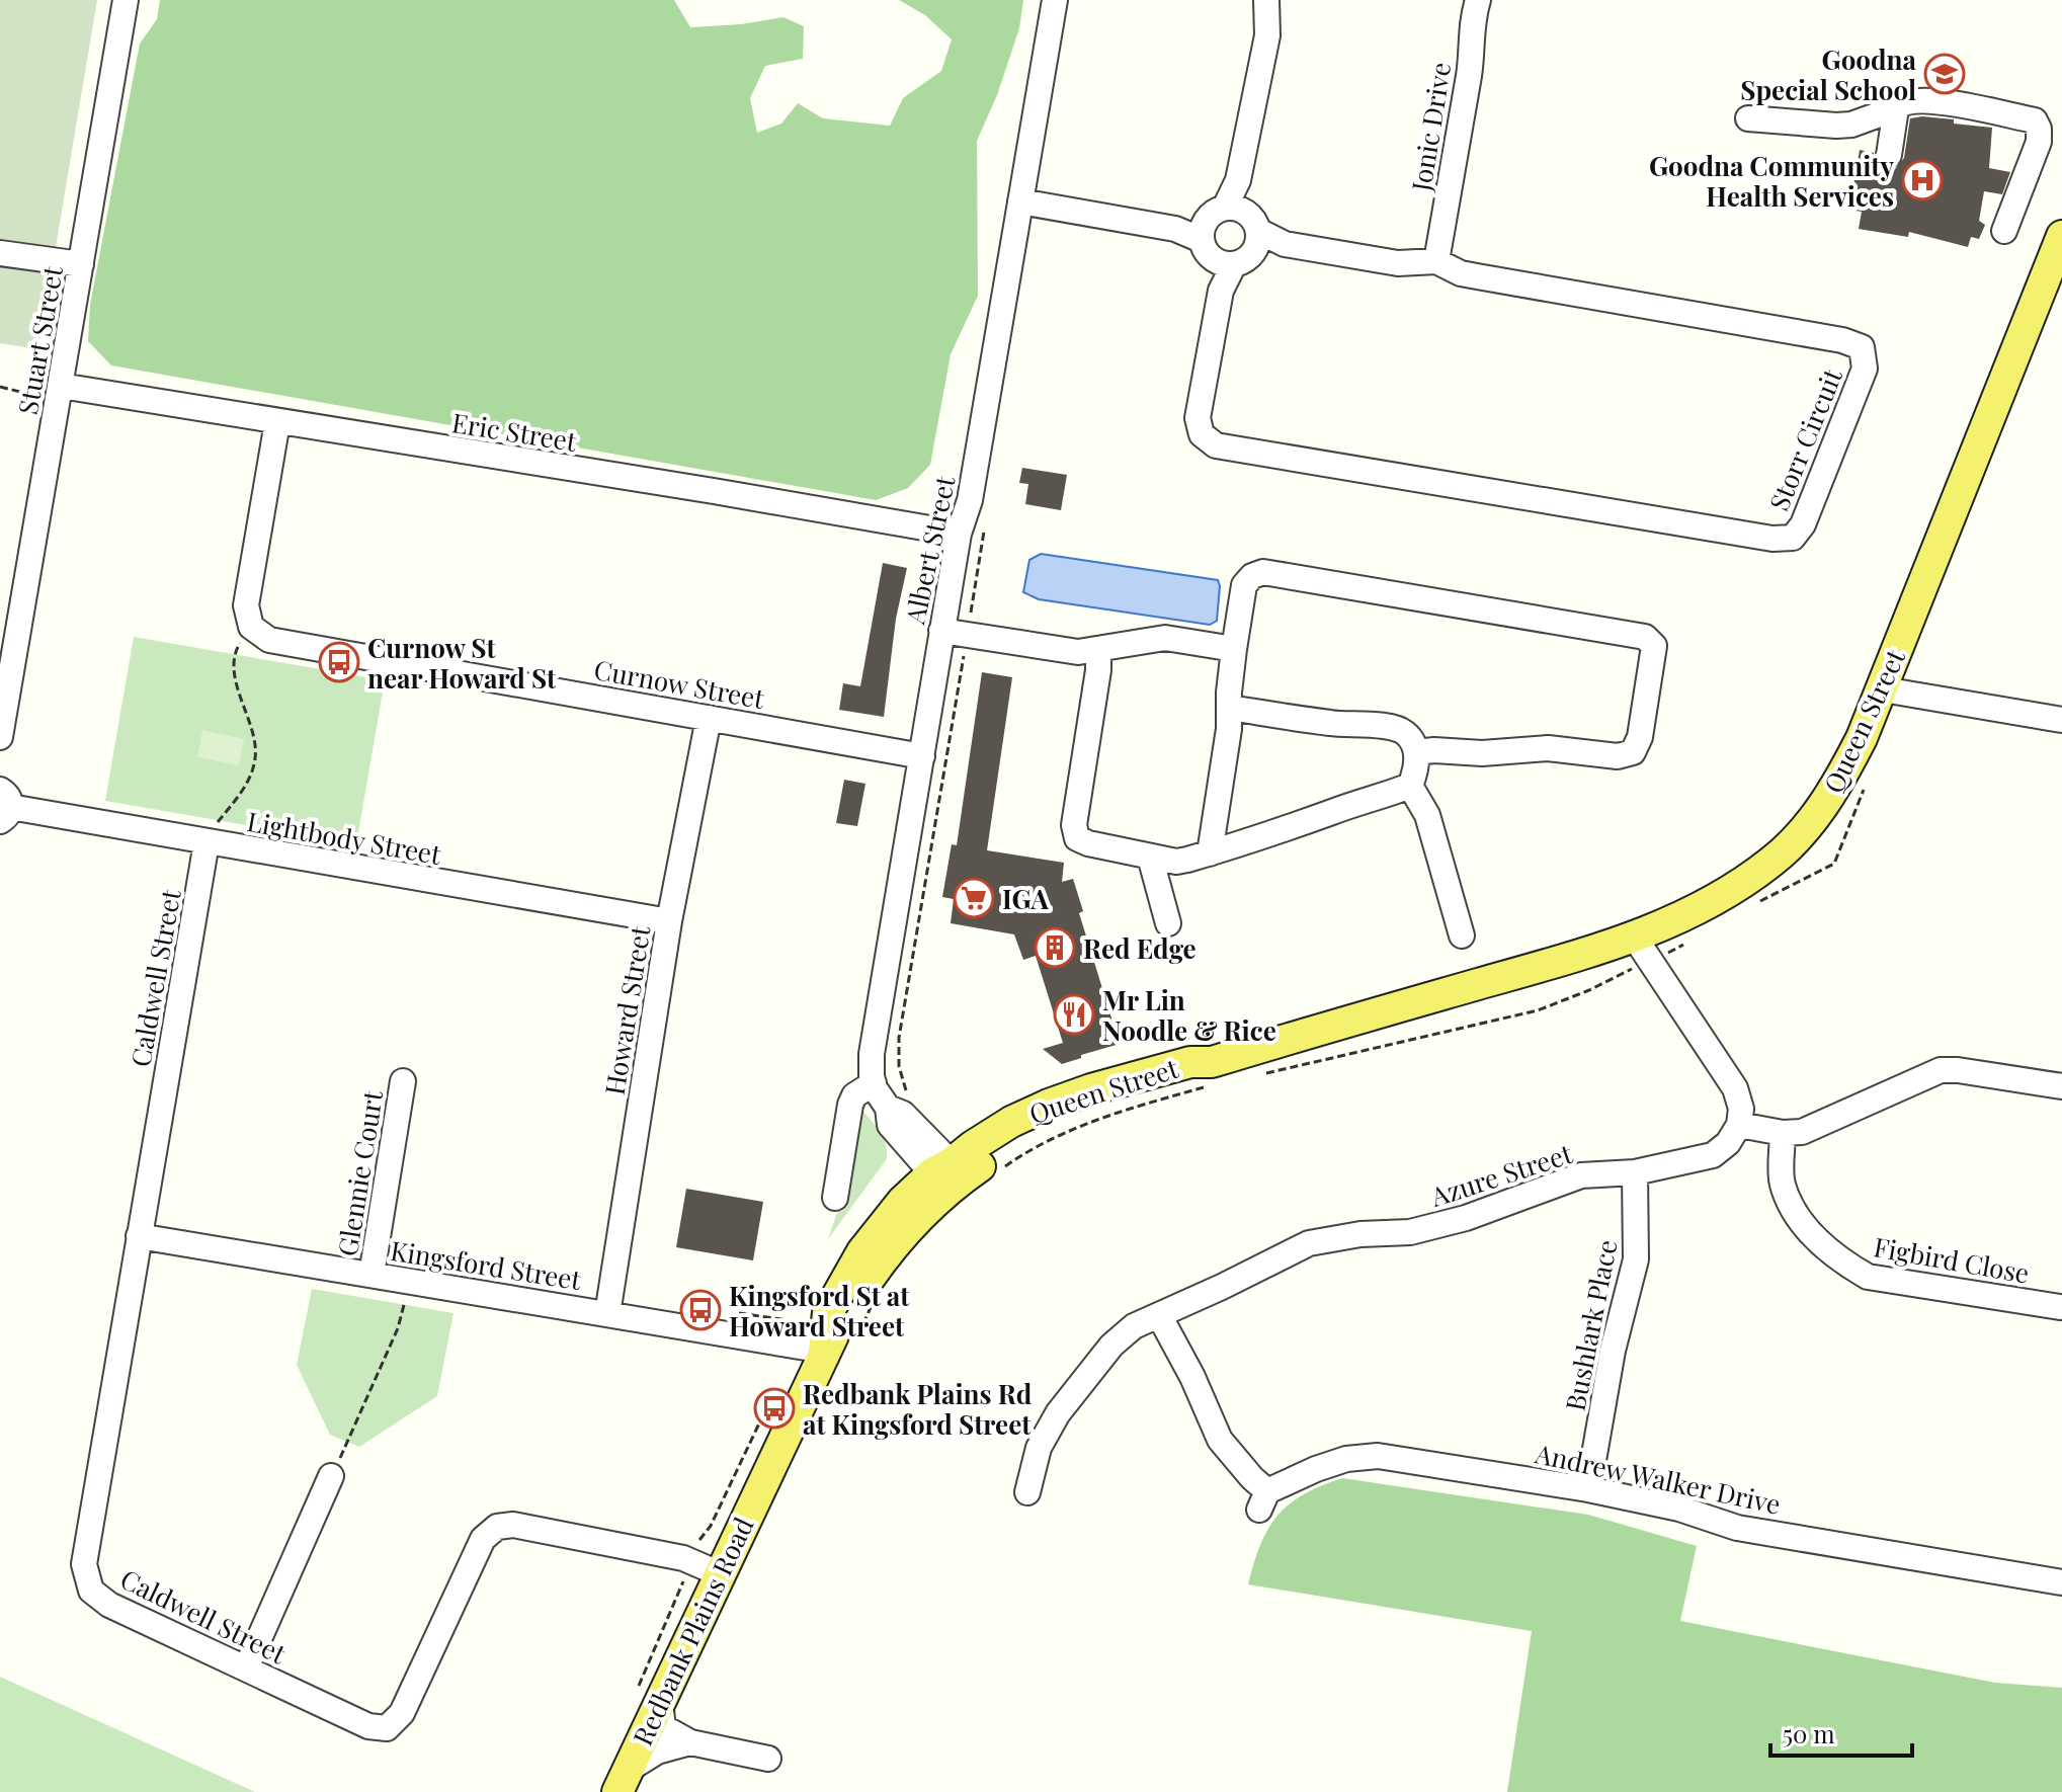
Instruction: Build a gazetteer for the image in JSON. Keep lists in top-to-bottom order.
{
  "streets": {
    "main road": ["Queen Street", "Redbank Plains Road"],
    "street": [
      "Jonic Drive",
      "Stuart Street",
      "Eric Street",
      "Storr Circuit",
      "Albert Street",
      "Curnow Street",
      "Lightbody Street",
      "Caldwell Street",
      "Howard Street",
      "Glennie Court",
      "Azure Street",
      "Figbird Close",
      "Kingsford Street",
      "Bushlark Place",
      "Andrew Walker Drive"
    ]
  },
  "crossings": [
    ["Jonic Drive", "Storr Circuit"],
    ["Stuart Street", "Eric Street"],
    ["Eric Street", "Albert Street"],
    ["Albert Street", "Curnow Street"],
    ["Curnow Street", "Howard Street"],
    ["Queen Street", "Kingsford Street"],
    ["Queen Street", "Redbank Plains Road"],
    ["Lightbody Street", "Caldwell Street"],
    ["Lightbody Street", "Howard Street"],
    ["Caldwell Street", "Kingsford Street"],
    ["Caldwell Street", "Redbank Plains Road"],
    ["Howard Street", "Kingsford Street"],
    ["Glennie Court", "Kingsford Street"],
    ["Azure Street", "Bushlark Place"],
    ["Azure Street", "Andrew Walker Drive"],
    ["Bushlark Place", "Andrew Walker Drive"]
  ],
  "places": {
    "school or university": ["Goodna Special School"],
    "hospital": ["Goodna Community Health Services"],
    "bus stop": ["Curnow St near Howard St", "Kingsford St at Howard Street", "Redbank Plains Rd at Kingsford Street"],
    "supermarket": ["IGA"],
    "building": ["Red Edge"],
    "restaurant": ["Mr Lin Noodle & Rice"]
  },
  "scale_bar": "50 m"
}
